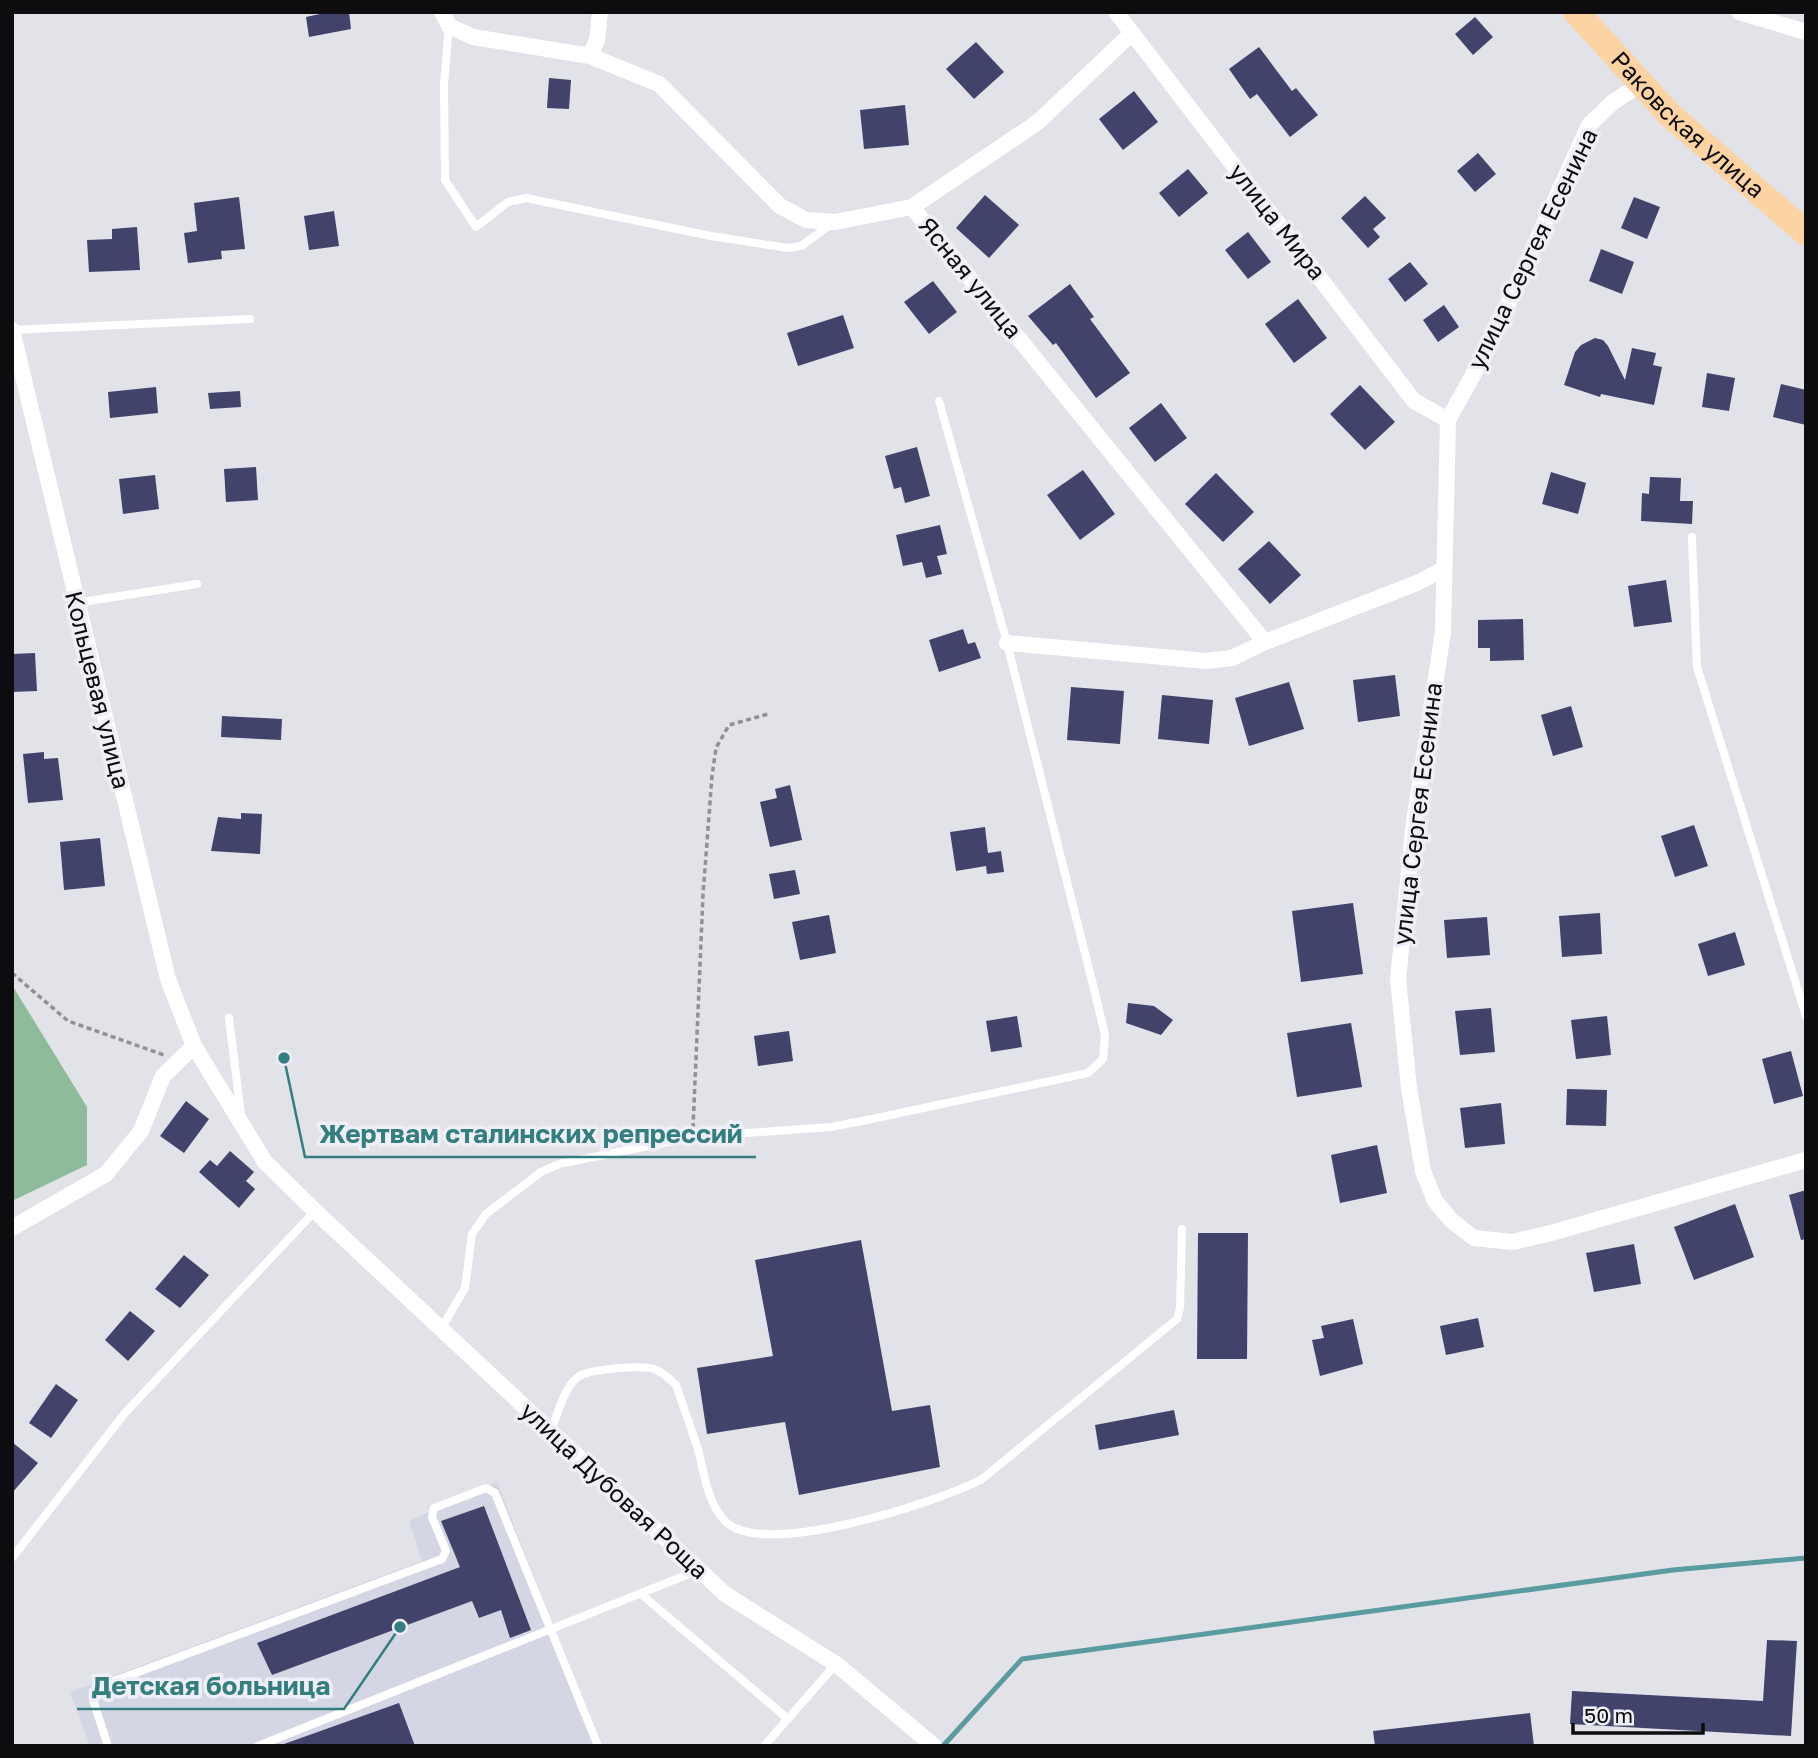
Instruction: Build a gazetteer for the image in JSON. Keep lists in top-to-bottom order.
{
  "streets": {
    "main road": ["Раковская улица"],
    "street": [
      "улица Мира",
      "улица Сергея Есенина",
      "Ясная улица",
      "Кольцевая улица",
      "улица Дубовая Роща"
    ]
  },
  "crossings": [
    ["Раковская улица", "улица Сергея Есенина"],
    ["улица Мира", "улица Сергея Есенина"],
    ["Кольцевая улица", "улица Дубовая Роща"]
  ],
  "places": ["Жертвам сталинских репрессий", "Детская больница"],
  "scale_bar": "50 m"
}
